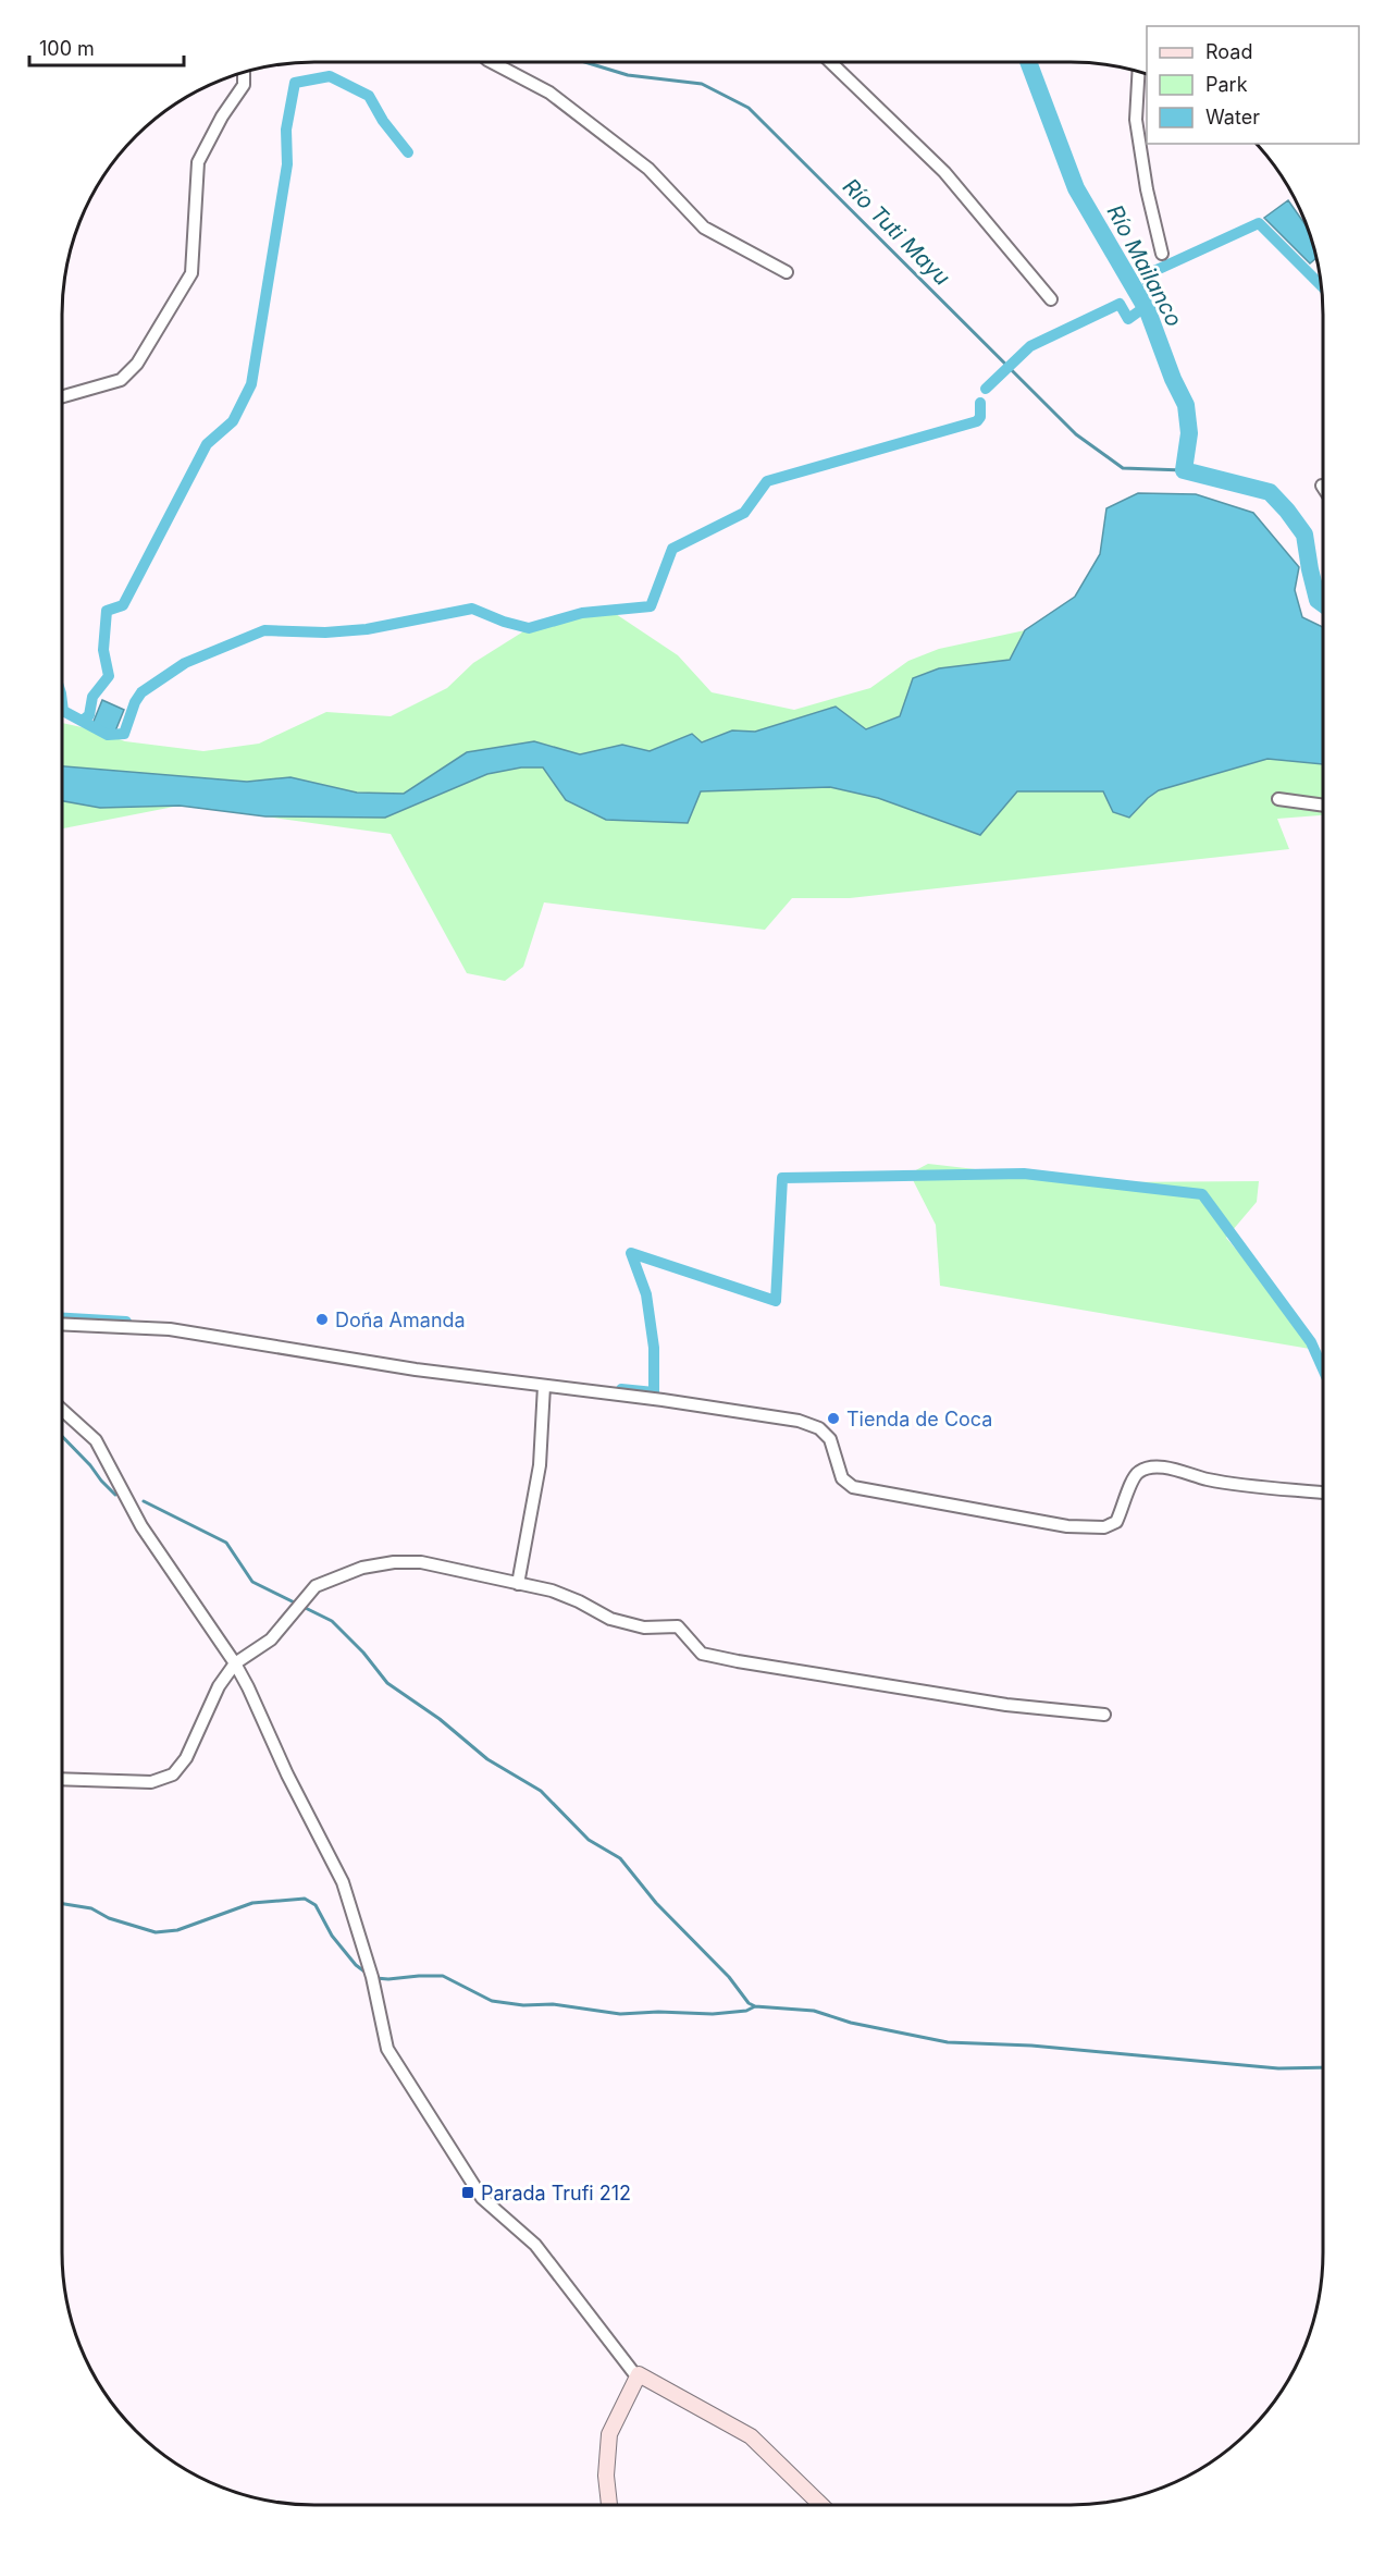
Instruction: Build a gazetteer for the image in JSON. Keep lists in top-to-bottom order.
{
  "water": ["Río Tuti Mayu", "Río Mailanco"],
  "places": {
    "other": ["Doña Amanda", "Tienda de Coca"],
    "transit": ["Parada Trufi 212"]
  },
  "legend": ["Road", "Park", "Water"],
  "scale_bar": "100 m"
}
